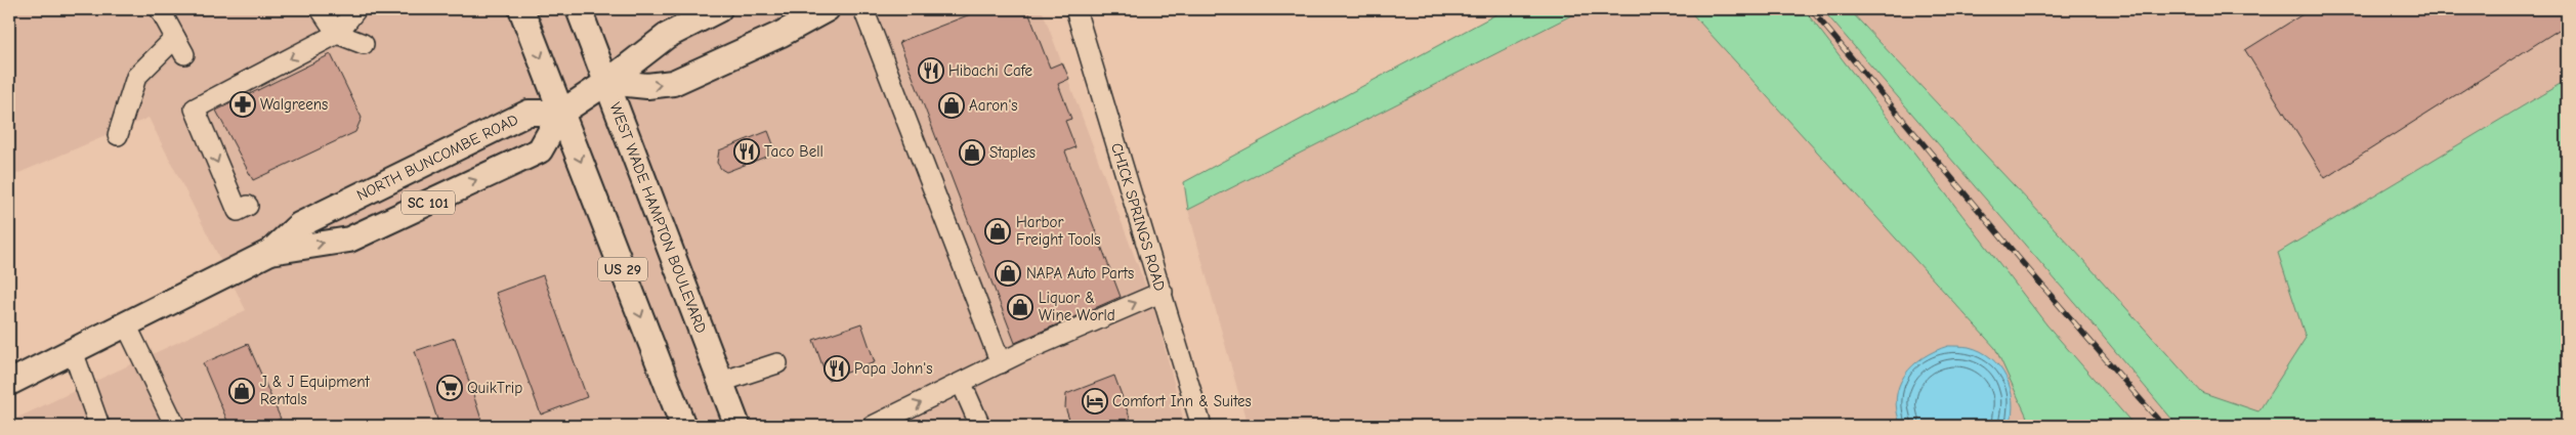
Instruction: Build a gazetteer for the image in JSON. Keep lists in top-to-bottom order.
{
  "streets": {
    "main road": [
      "NORTH BUNCOMBE ROAD",
      "SC 101",
      "WEST WADE HAMPTON BOULEVARD",
      "US 29"
    ],
    "street": ["CHICK SPRINGS ROAD"]
  },
  "crossings": [
    ["NORTH BUNCOMBE ROAD", "US 29"]
  ],
  "places": {
    "restaurant": ["Hibachi Cafe", "Taco Bell", "Papa John's"],
    "pharmacy": ["Walgreens"],
    "shop": [
      "Aaron's",
      "Staples",
      "Harbor Freight Tools",
      "NAPA Auto Parts",
      "Liquor & Wine World",
      "J & J Equipment Rentals"
    ],
    "supermarket": ["QuikTrip"],
    "hotel": ["Comfort Inn & Suites"]
  }
}
